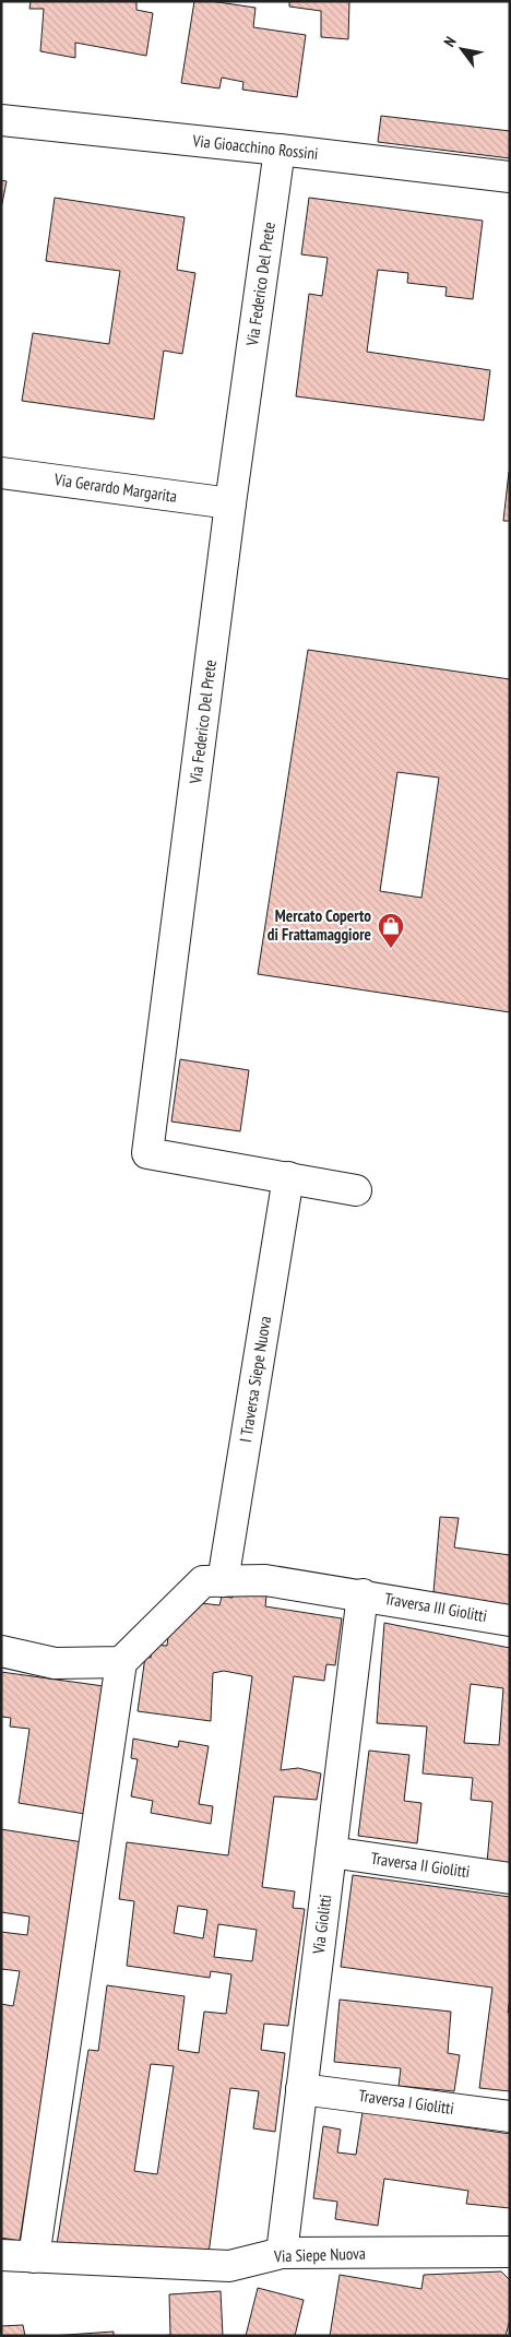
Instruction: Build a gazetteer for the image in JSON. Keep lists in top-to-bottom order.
{
  "streets": {
    "street": [
      "Via Gioacchino Rossini",
      "Via Federico Del Prete",
      "Via Gerardo Margarita",
      "I Traversa Siepe Nuova",
      "Traversa III Giolitti",
      "Traversa II Giolitti",
      "Via Giolitti",
      "Traversa I Giolitti",
      "Via Siepe Nuova"
    ]
  },
  "crossings": [
    ["Via Gioacchino Rossini", "Via Federico Del Prete"],
    ["Via Federico Del Prete", "Via Gerardo Margarita"],
    ["Via Federico Del Prete", "I Traversa Siepe Nuova"],
    ["Traversa III Giolitti", "Via Giolitti"],
    ["Traversa II Giolitti", "Via Giolitti"],
    ["Via Giolitti", "Traversa I Giolitti"],
    ["Via Giolitti", "Via Siepe Nuova"]
  ],
  "places": {
    "shop": ["Mercato Coperto di Frattamaggiore"]
  },
  "north": "top left"
}
